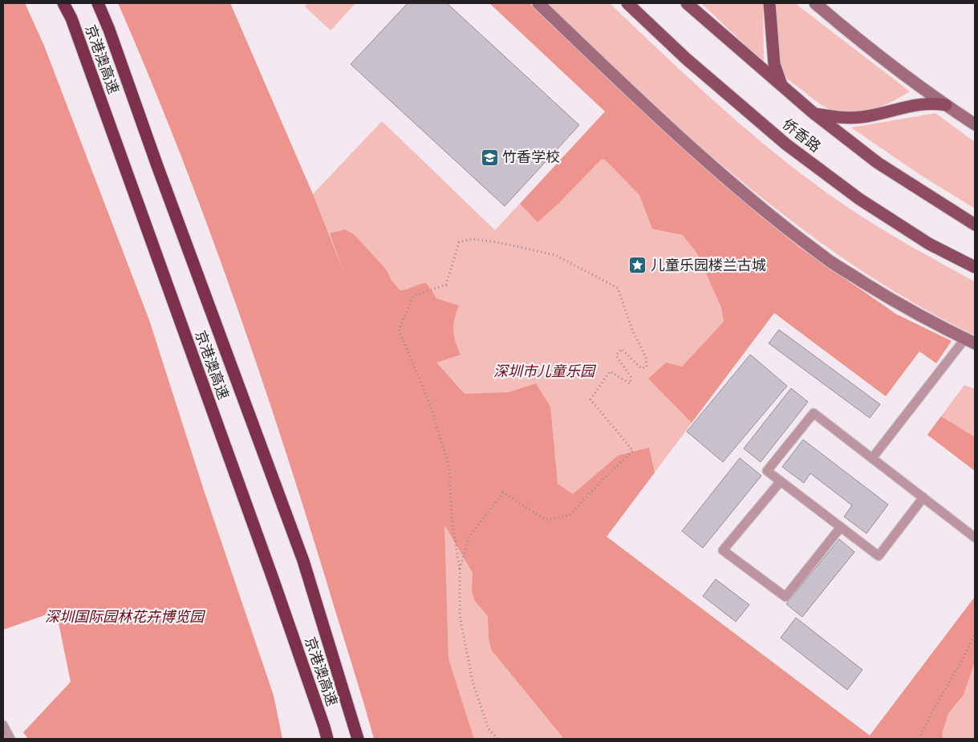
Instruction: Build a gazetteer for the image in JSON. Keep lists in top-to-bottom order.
{
  "streets": {
    "highway": ["京港澳高速"],
    "main road": ["侨香路"]
  },
  "parks": ["深圳市儿童乐园", "深圳国际园林花卉博览园"],
  "places": {
    "school or university": ["竹香学校"],
    "place": ["儿童乐园楼兰古城"]
  }
}
